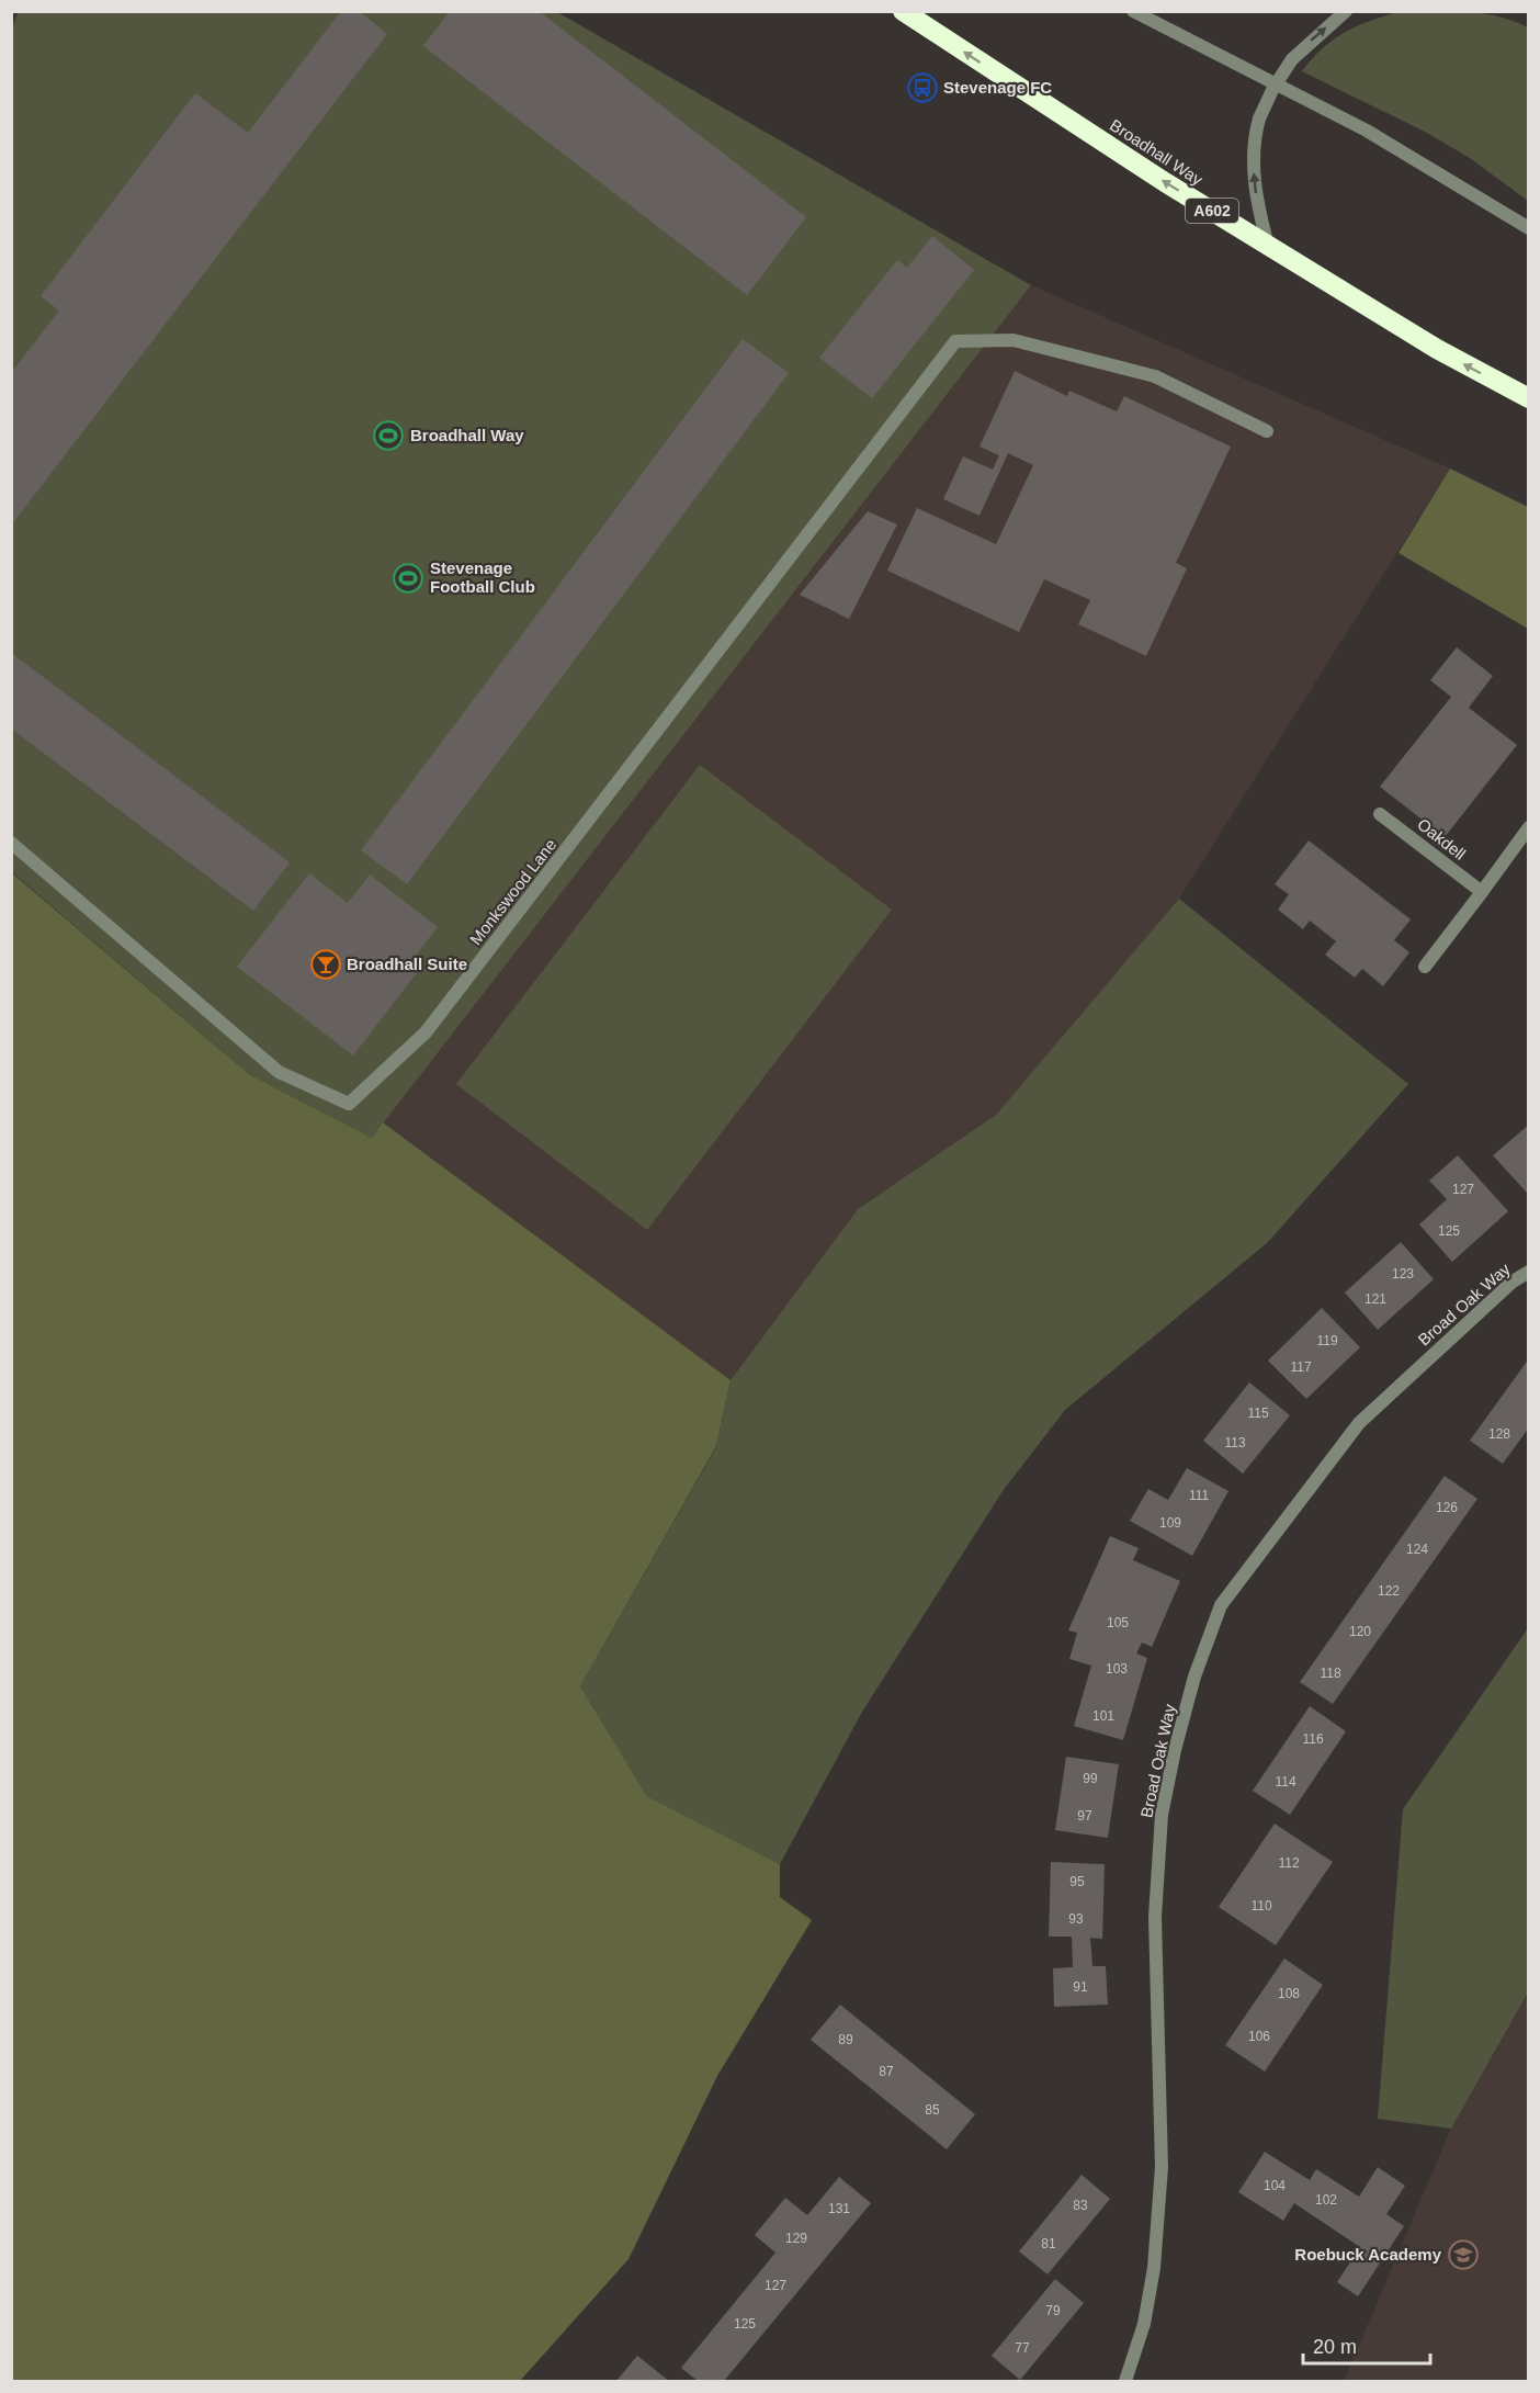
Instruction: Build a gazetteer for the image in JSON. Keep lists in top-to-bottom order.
{
  "streets": {
    "highway": ["Broadhall Way", "A602"],
    "street": ["Oakdell", "Monkswood Lane", "Broad Oak Way"]
  },
  "one_way": ["Broadhall Way"],
  "places": {
    "bus stop": ["Stevenage FC"],
    "sports": ["Broadhall Way", "Stevenage Football Club"],
    "bar": ["Broadhall Suite"],
    "school or university": ["Roebuck Academy"]
  },
  "house_numbers": [
    "127",
    "125",
    "123",
    "121",
    "119",
    "117",
    "115",
    "128",
    "113",
    "111",
    "126",
    "109",
    "124",
    "122",
    "105",
    "120",
    "103",
    "118",
    "101",
    "116",
    "99",
    "114",
    "97",
    "112",
    "95",
    "110",
    "93",
    "91",
    "108",
    "106",
    "89",
    "87",
    "85",
    "104",
    "102",
    "83",
    "131",
    "129",
    "81",
    "127",
    "79",
    "125",
    "77"
  ],
  "scale_bar": "20 m"
}
